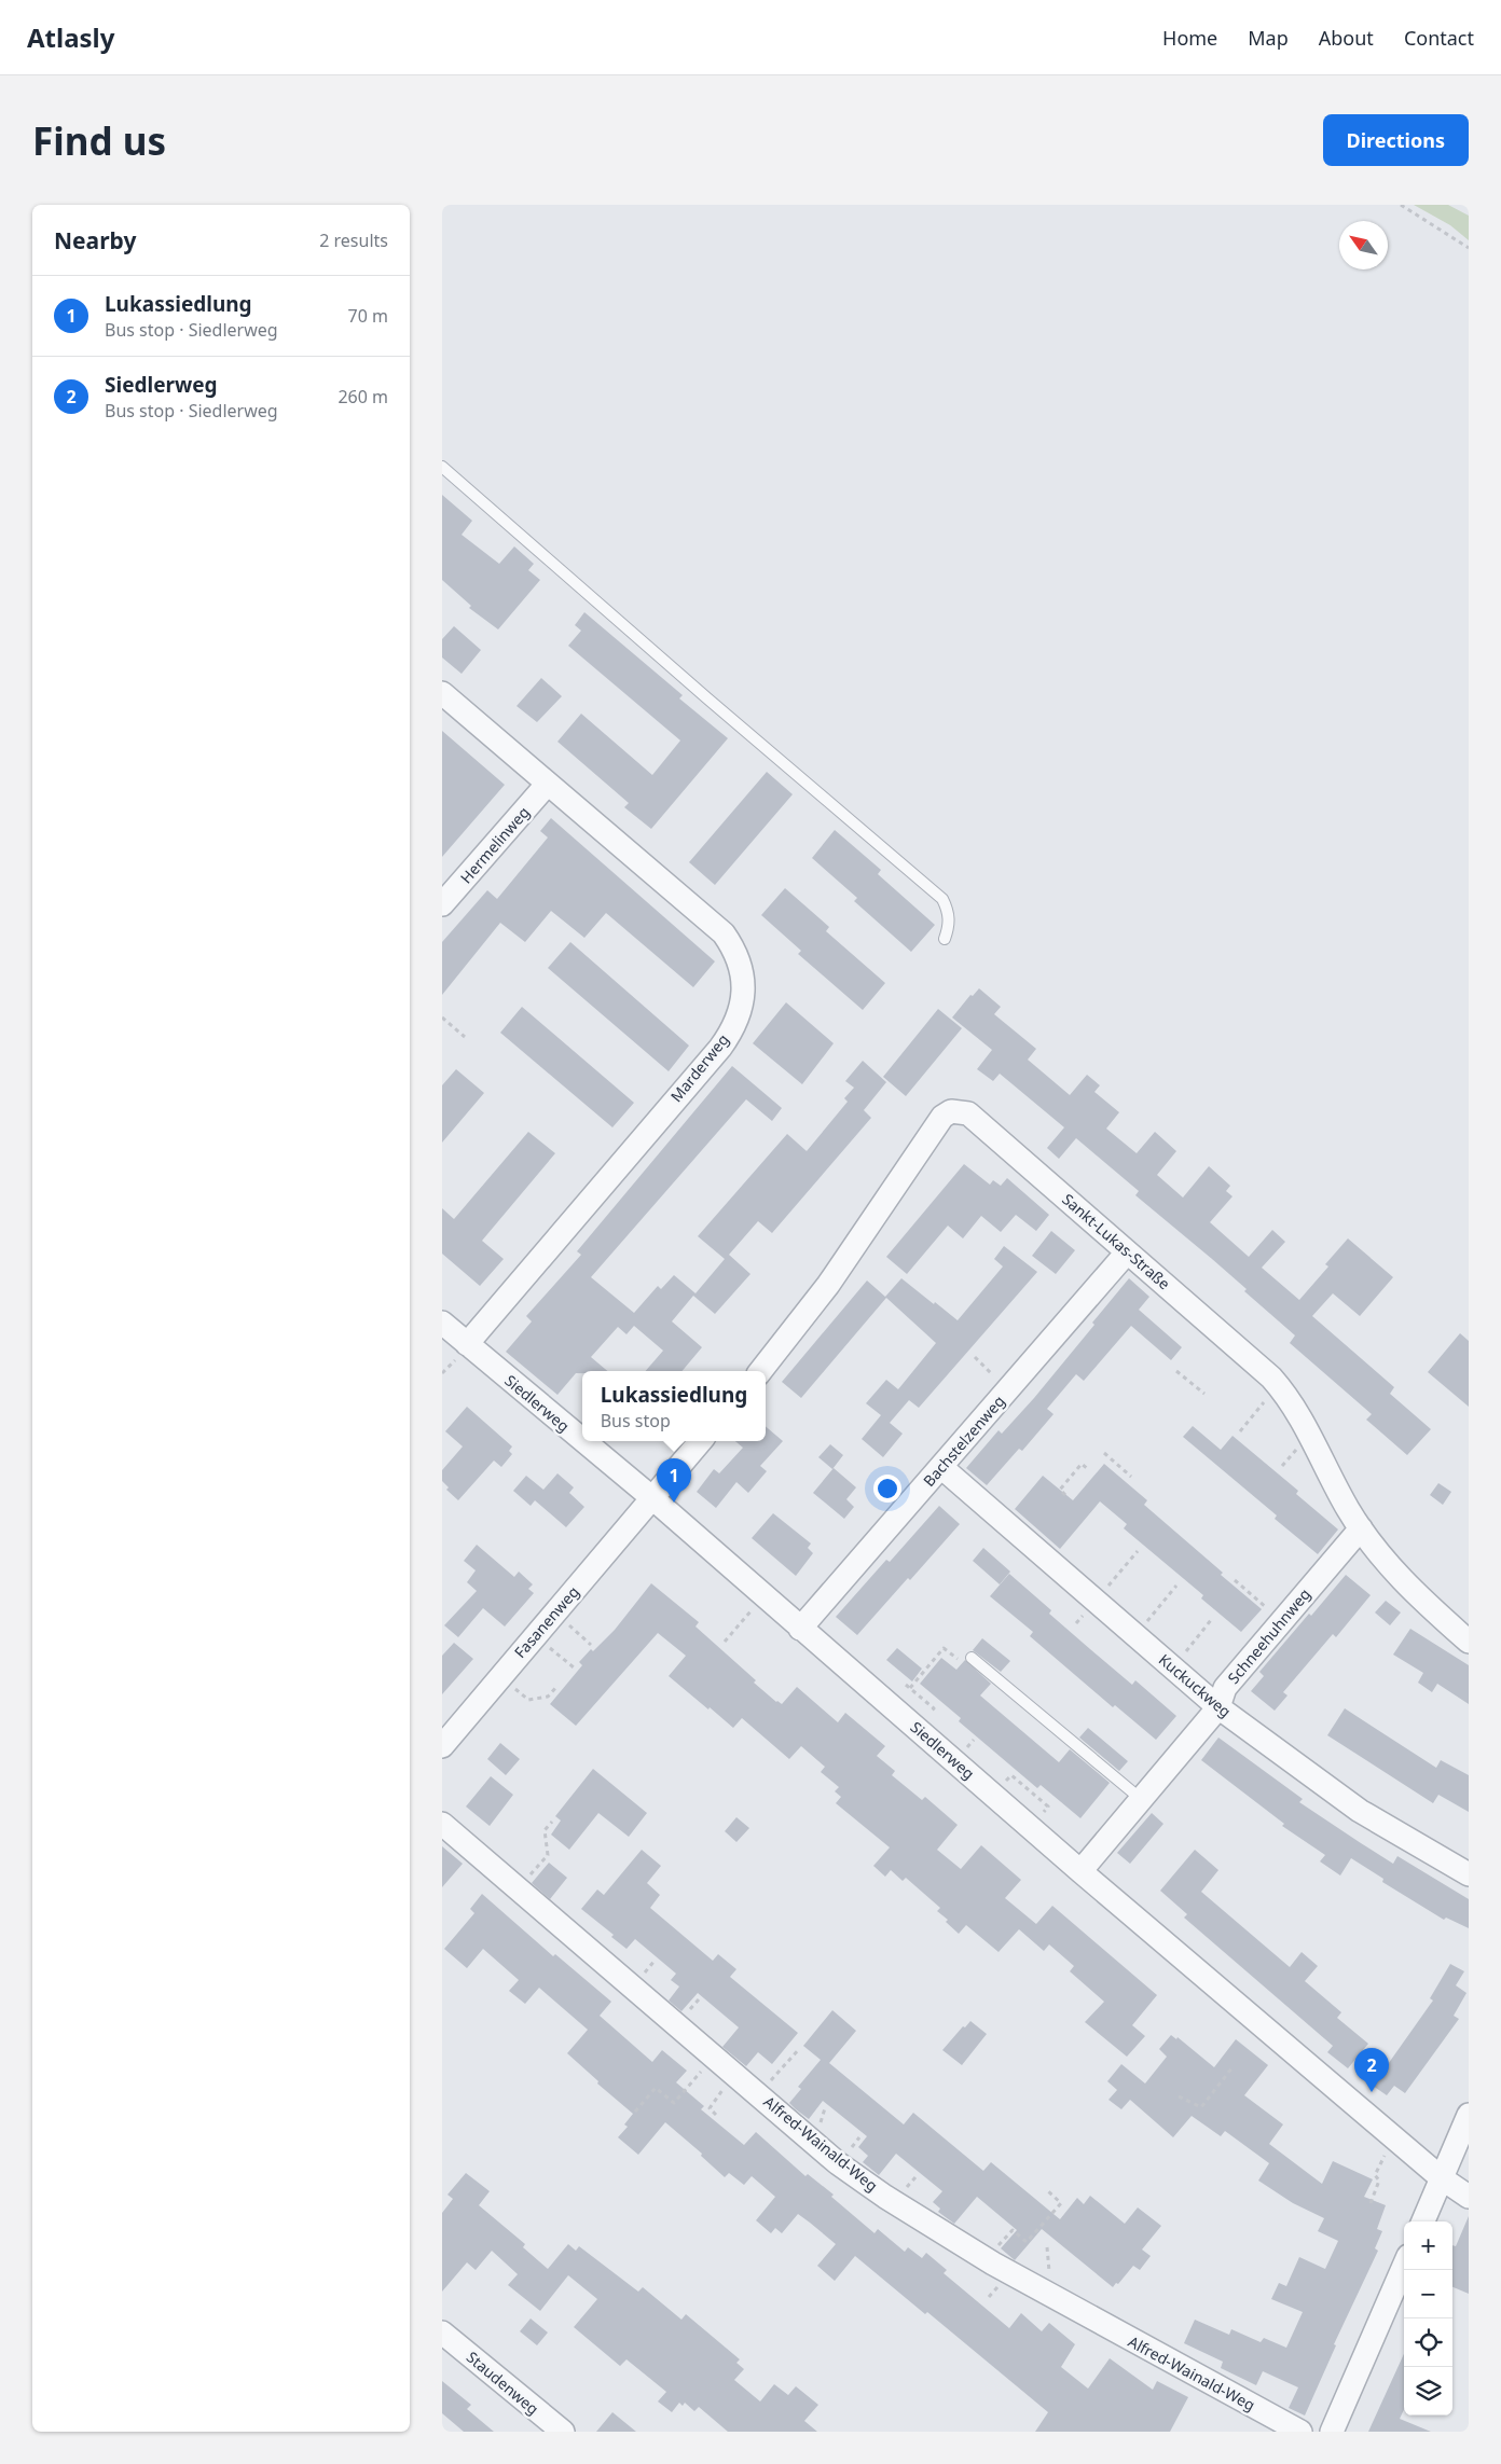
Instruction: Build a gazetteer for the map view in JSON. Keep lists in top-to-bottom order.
{
  "streets": {
    "street": [
      "Hermelinweg",
      "Marderweg",
      "Sankt-Lukas-Straße",
      "Siedlerweg",
      "Bachstelzenweg",
      "Fasanenweg",
      "Schneehuhnweg",
      "Kuckuckweg",
      "Alfred-Wainald-Weg",
      "Staudenweg"
    ]
  },
  "crossings": [
    ["Hermelinweg", "Marderweg"],
    ["Marderweg", "Siedlerweg"],
    ["Sankt-Lukas-Straße", "Bachstelzenweg"],
    ["Sankt-Lukas-Straße", "Schneehuhnweg"],
    ["Siedlerweg", "Bachstelzenweg"],
    ["Siedlerweg", "Fasanenweg"],
    ["Siedlerweg", "Schneehuhnweg"],
    ["Bachstelzenweg", "Kuckuckweg"],
    ["Schneehuhnweg", "Kuckuckweg"]
  ],
  "north": "top left",
  "page": {
    "header": "Atlasly",
    "nav": [
      "Home",
      "Map",
      "About",
      "Contact"
    ],
    "buttons": "Directions",
    "title": "Find us",
    "heading": ["Nearby", "2 results"],
    "list": [
      {
        "mark": "1",
        "name": "Lukassiedlung",
        "note": "Bus stop · Siedlerweg",
        "value": "70 m"
      },
      {
        "mark": "2",
        "name": "Siedlerweg",
        "note": "Bus stop · Siedlerweg",
        "value": "260 m"
      }
    ],
    "popup": ["Lukassiedlung", "Bus stop"],
    "pins": ["1", "2"],
    "map_buttons": ["+", "−"]
  }
}
